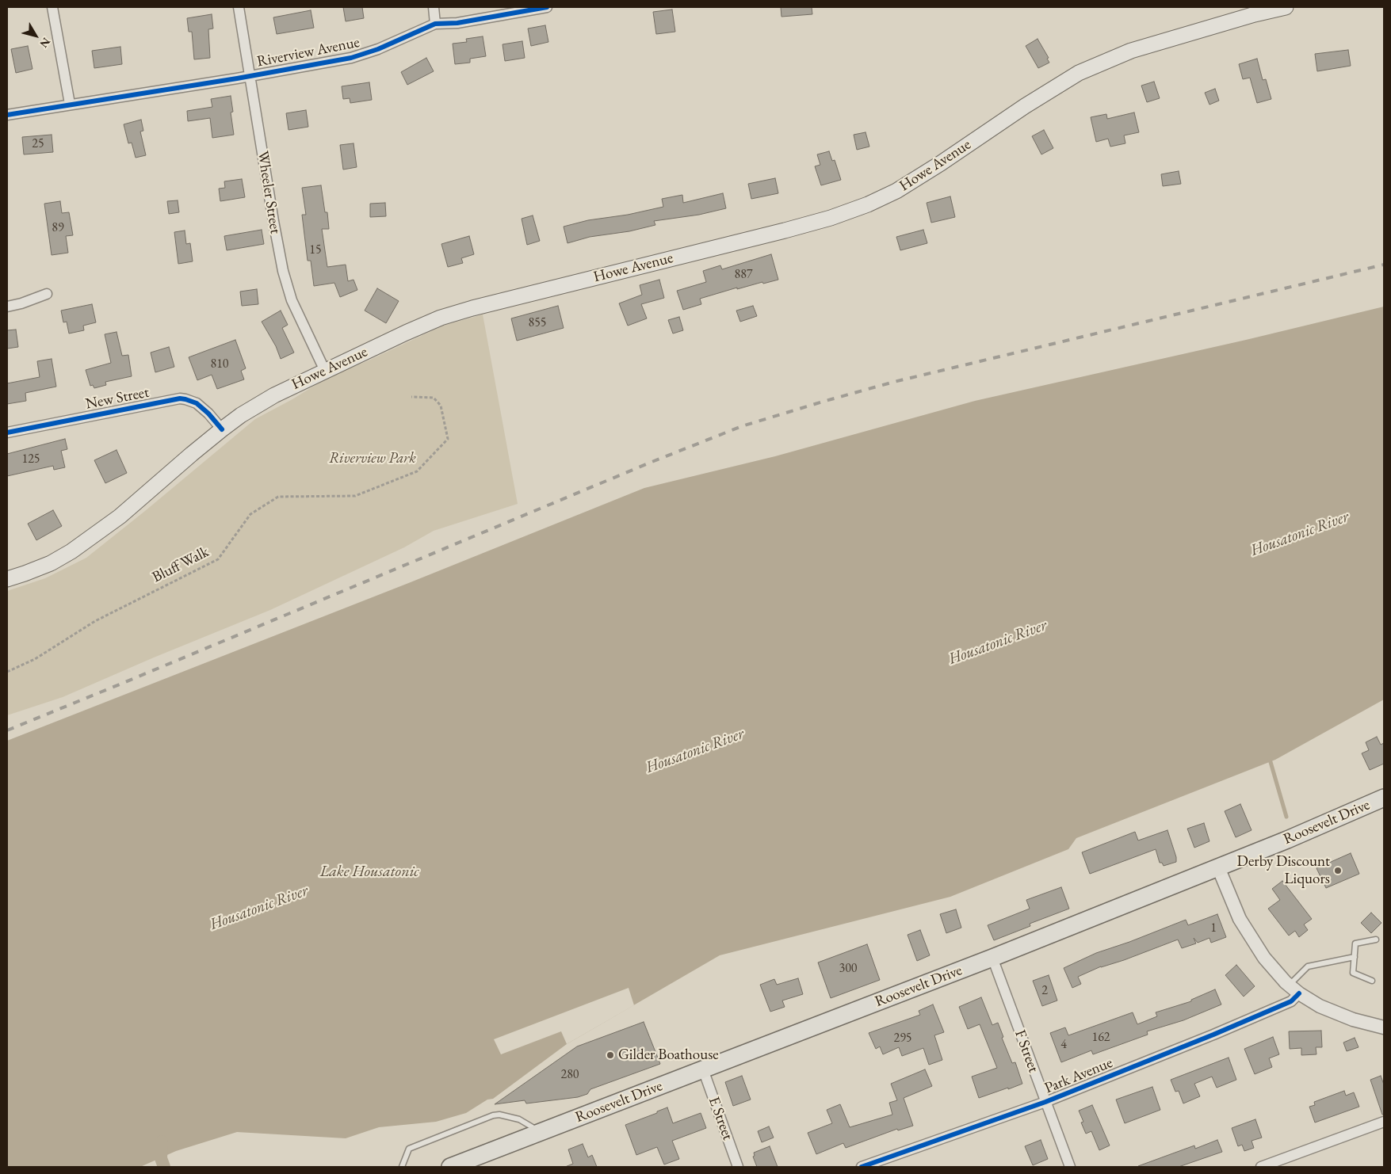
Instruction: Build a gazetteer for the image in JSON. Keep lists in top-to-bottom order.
{
  "streets": {
    "main road": ["Howe Avenue", "Roosevelt Drive"],
    "street": [
      "Riverview Avenue",
      "Wheeler Street",
      "New Street",
      "F Street",
      "Park Avenue",
      "E Street"
    ],
    "path": ["Bluff Walk"]
  },
  "crossings": [
    ["Riverview Avenue", "Wheeler Street"],
    ["Howe Avenue", "Wheeler Street"],
    ["Howe Avenue", "New Street"],
    ["Roosevelt Drive", "F Street"],
    ["Roosevelt Drive", "E Street"],
    ["F Street", "Park Avenue"]
  ],
  "water": ["Housatonic River", "Lake Housatonic"],
  "parks": ["Riverview Park"],
  "places": ["Derby Discount Liquors", "Gilder Boathouse"],
  "house_numbers": [
    "25",
    "89",
    "15",
    "887",
    "855",
    "810",
    "125",
    "1",
    "300",
    "2",
    "162",
    "295",
    "4",
    "280"
  ],
  "north": "bottom right"
}
